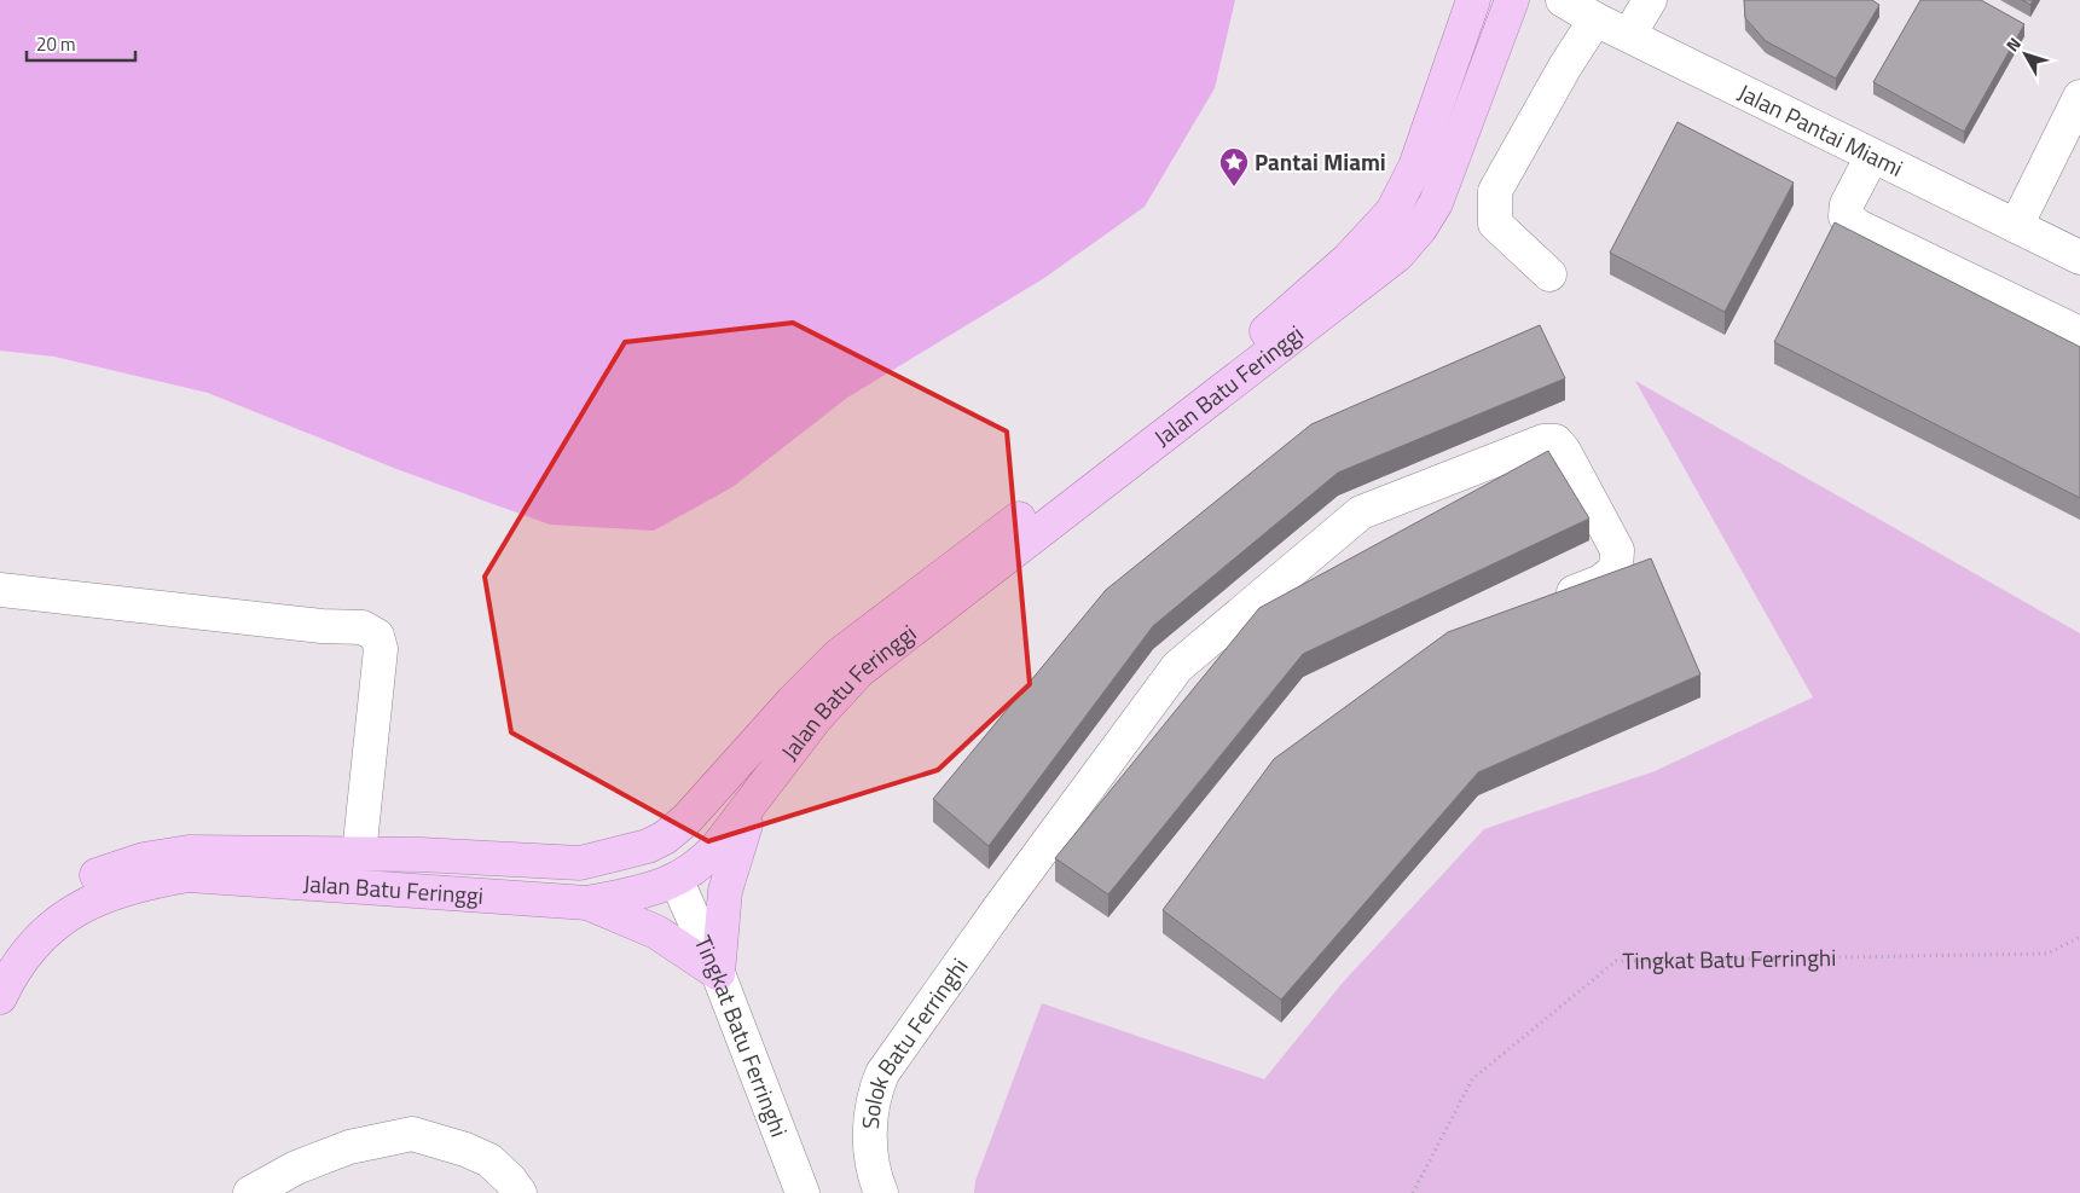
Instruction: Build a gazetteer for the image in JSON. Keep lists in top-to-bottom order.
{
  "streets": {
    "main road": ["Jalan Batu Feringgi"],
    "street": ["Jalan Pantai Miami", "Tingkat Batu Ferringhi", "Solok Batu Ferringhi"]
  },
  "crossings": [
    ["Jalan Batu Feringgi", "Tingkat Batu Ferringhi"]
  ],
  "places": {
    "place": ["Pantai Miami"]
  },
  "scale_bar": "20 m",
  "north": "top left"
}
